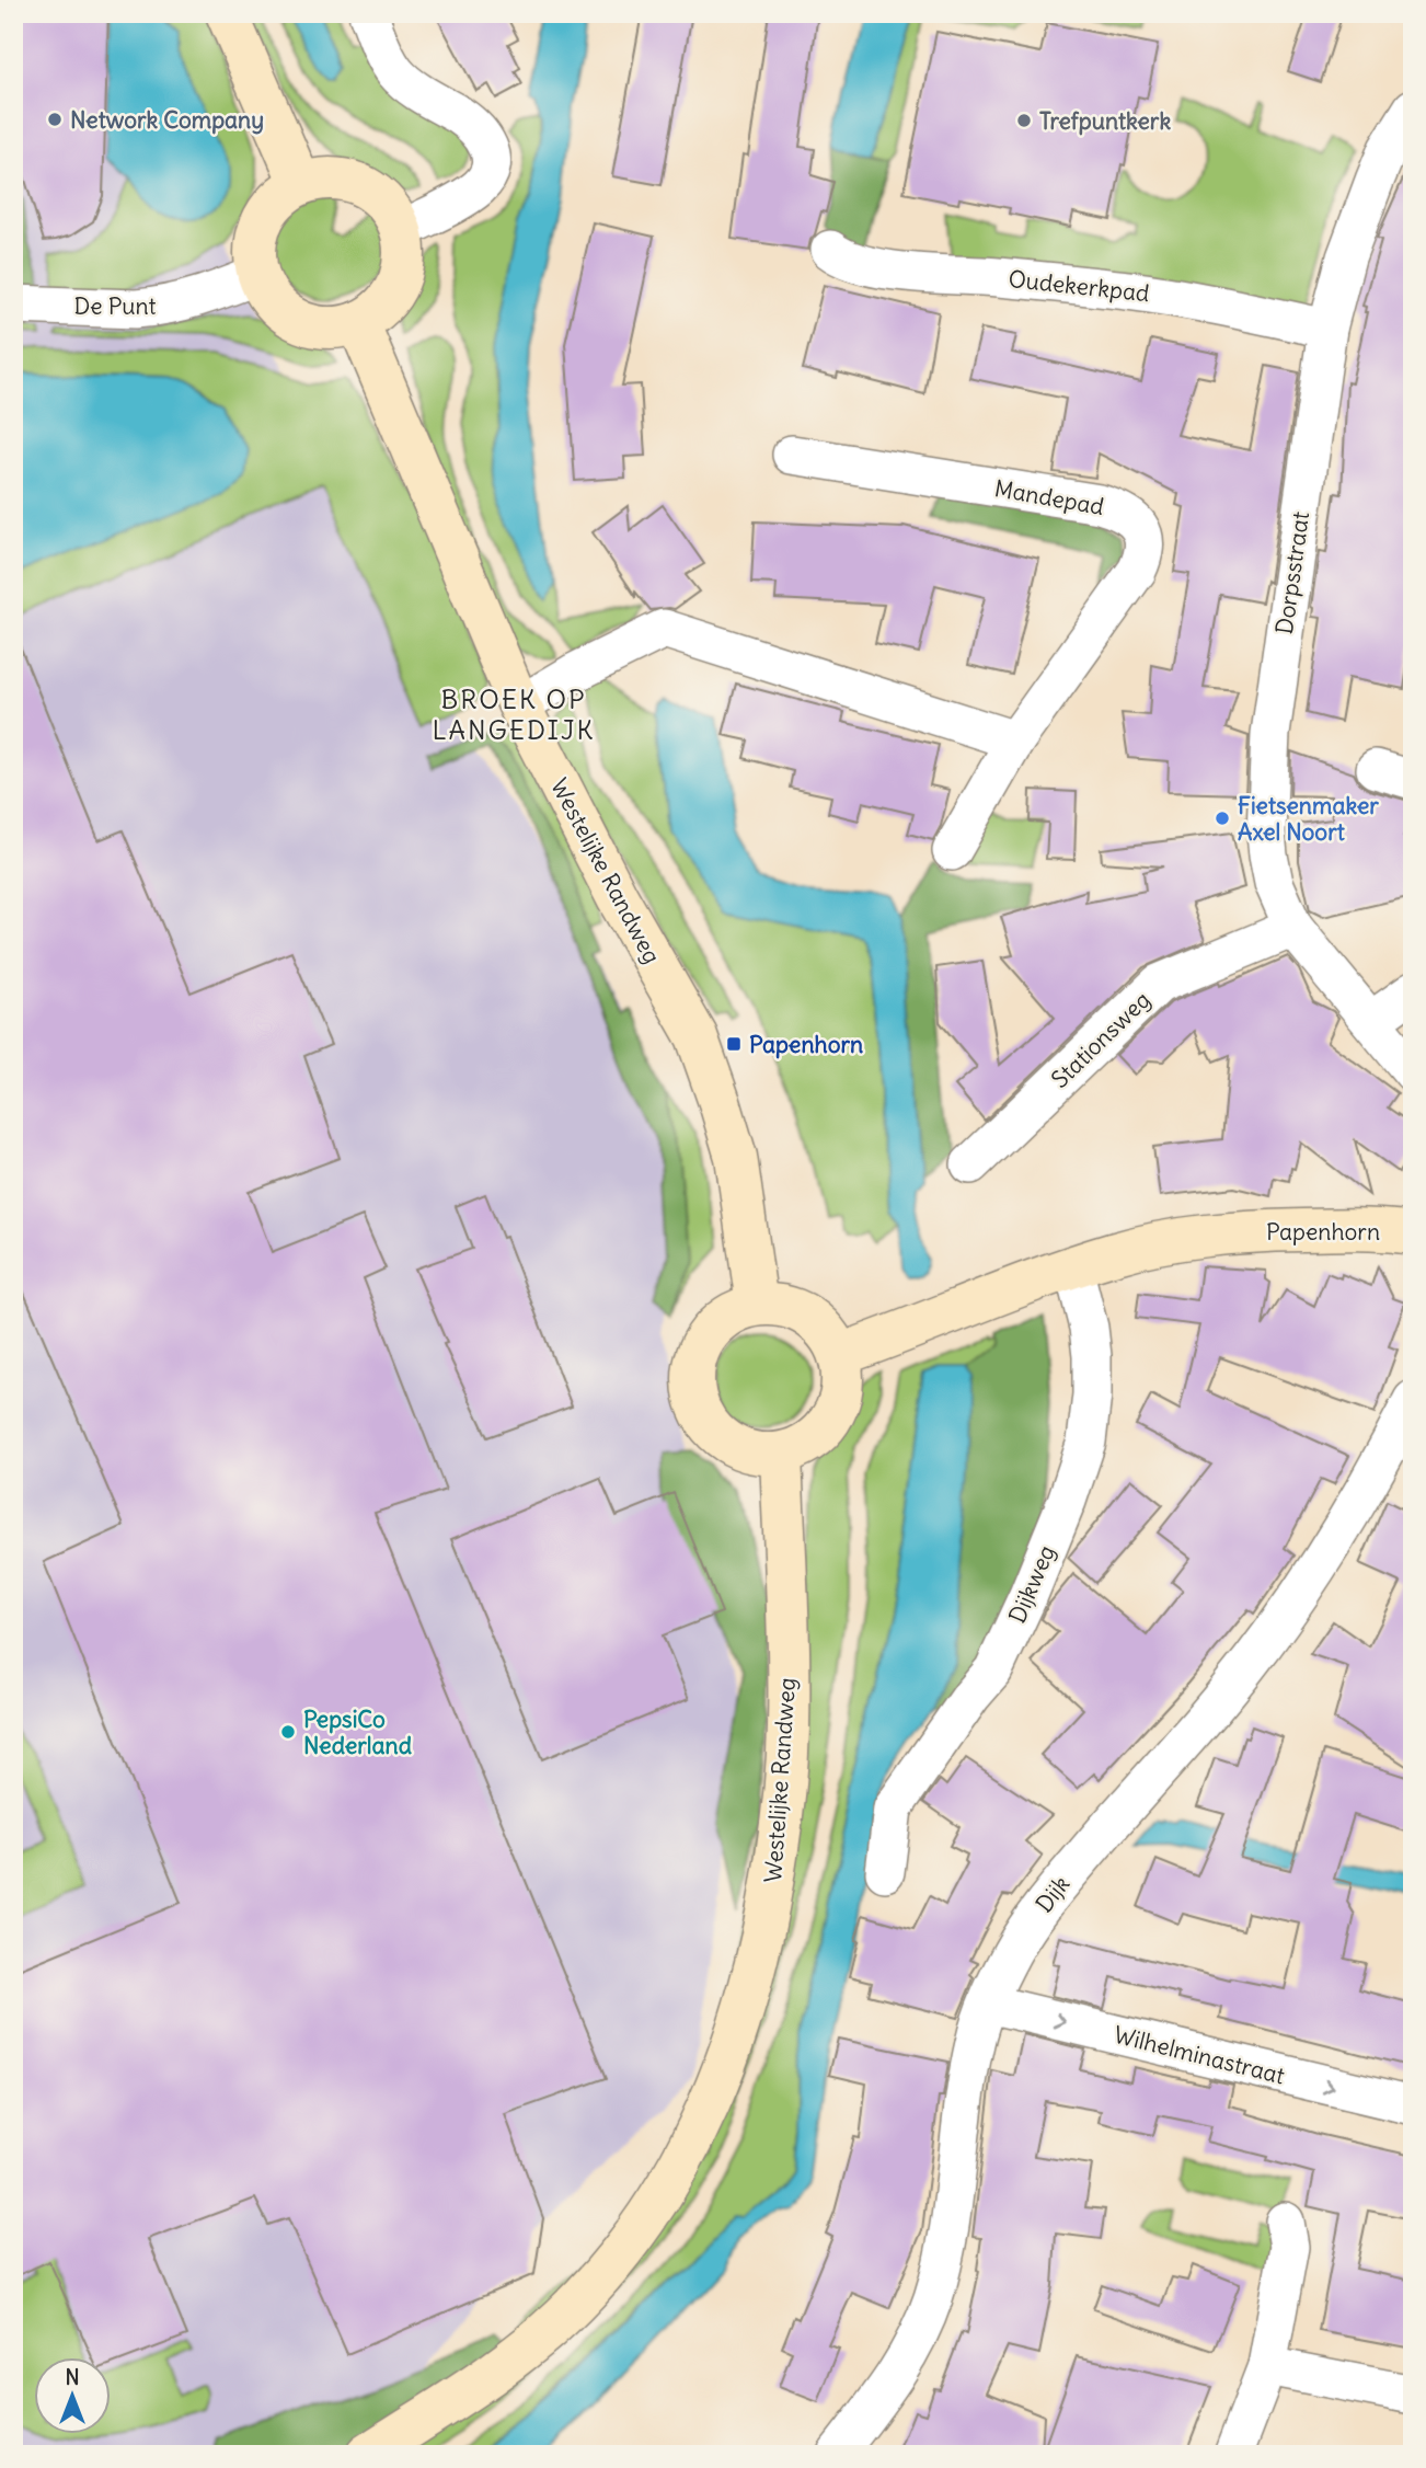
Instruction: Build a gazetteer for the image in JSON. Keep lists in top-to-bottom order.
{
  "streets": {
    "street": [
      "Oudekerkpad",
      "De Punt",
      "Mandepad",
      "Dorpsstraat",
      "Westelijke Randweg",
      "Stationsweg",
      "Papenhorn",
      "Dijkweg",
      "Dijk",
      "Wilhelminastraat"
    ]
  },
  "crossings": [
    ["Oudekerkpad", "Dorpsstraat"],
    ["De Punt", "Westelijke Randweg"],
    ["Dorpsstraat", "Stationsweg"],
    ["Westelijke Randweg", "Papenhorn"],
    ["Papenhorn", "Dijkweg"],
    ["Dijk", "Wilhelminastraat"]
  ],
  "one_way": ["Wilhelminastraat"],
  "districts": ["BROEK OP LANGEDIJK"],
  "places": {
    "other": [
      "Network Company",
      "Trefpuntkerk",
      "Fietsenmaker Axel Noort",
      "PepsiCo Nederland"
    ],
    "transit": ["Papenhorn"]
  },
  "north": "top"
}
